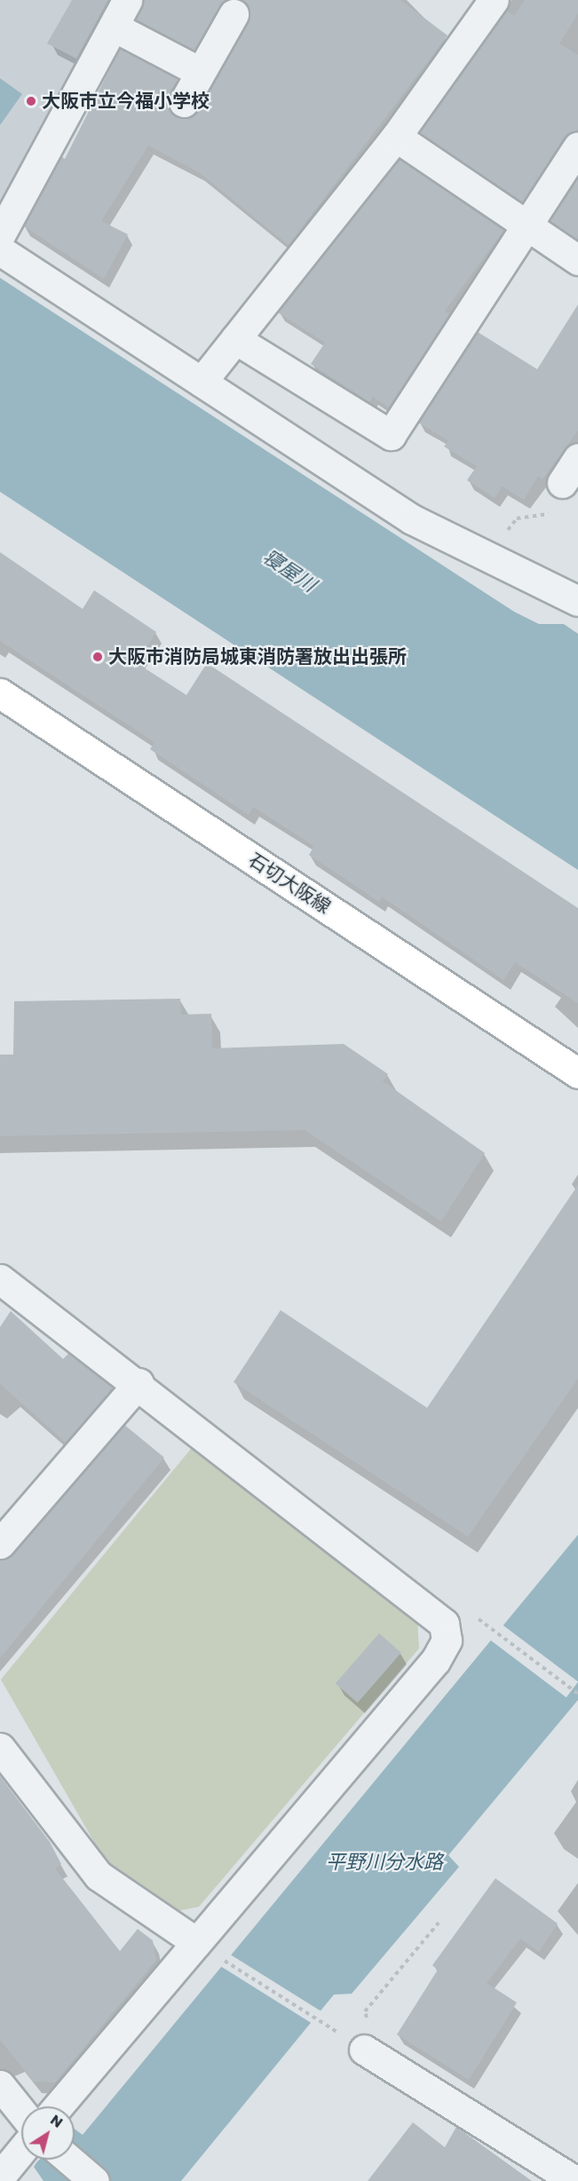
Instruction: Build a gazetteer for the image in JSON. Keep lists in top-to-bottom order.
{
  "streets": {
    "main road": ["石切大阪線"]
  },
  "water": ["寝屋川", "平野川分水路"],
  "places": ["大阪市立今福小学校", "大阪市消防局城東消防署放出出張所"],
  "north": "top right"
}
